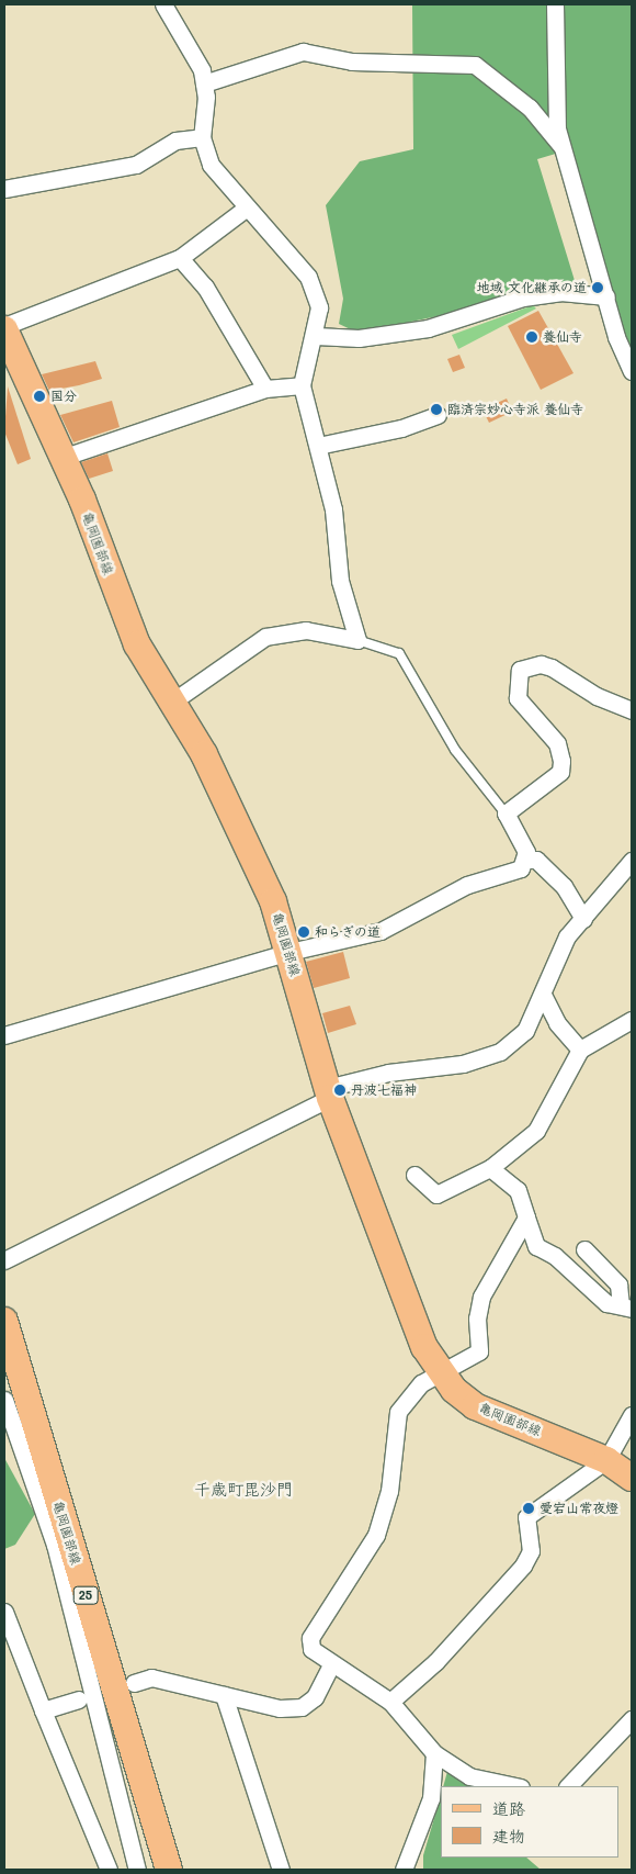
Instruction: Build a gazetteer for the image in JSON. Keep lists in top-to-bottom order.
{
  "streets": {
    "main road": ["亀岡園部線", "25"]
  },
  "districts": ["千歳町毘沙門"],
  "places": [
    "地域 文化継承の道",
    "養仙寺",
    "国分",
    "臨済宗妙心寺派 養仙寺",
    "和らぎの道",
    "丹波七福神",
    "愛宕山常夜燈"
  ],
  "legend": ["道路", "建物"]
}
